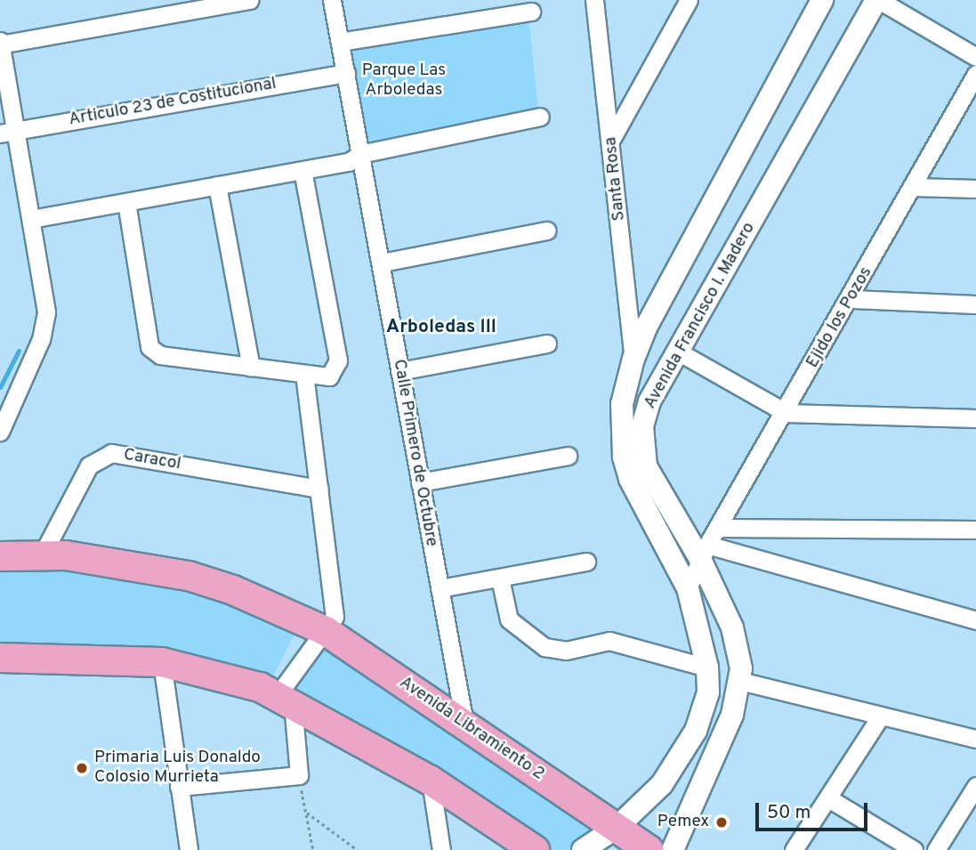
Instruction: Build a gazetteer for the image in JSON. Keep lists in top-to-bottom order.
{
  "streets": {
    "main road": ["Avenida Libramiento 2"],
    "street": [
      "Articulo 23 de Costitucional",
      "Santa Rosa",
      "Avenida Francisco I. Madero",
      "Ejido los Pozos",
      "Calle Primero de Octubre",
      "Caracol"
    ]
  },
  "crossings": [
    ["Articulo 23 de Costitucional", "Calle Primero de Octubre"],
    ["Santa Rosa", "Avenida Francisco I. Madero"],
    ["Avenida Francisco I. Madero", "Ejido los Pozos"],
    ["Avenida Francisco I. Madero", "Avenida Libramiento 2"],
    ["Calle Primero de Octubre", "Avenida Libramiento 2"],
    ["Caracol", "Avenida Libramiento 2"]
  ],
  "districts": ["Arboledas lll"],
  "parks": ["Parque Las Arboledas"],
  "places": ["Primaria Luis Donaldo Colosio Murrieta", "Pemex"],
  "scale_bar": "50 m"
}
